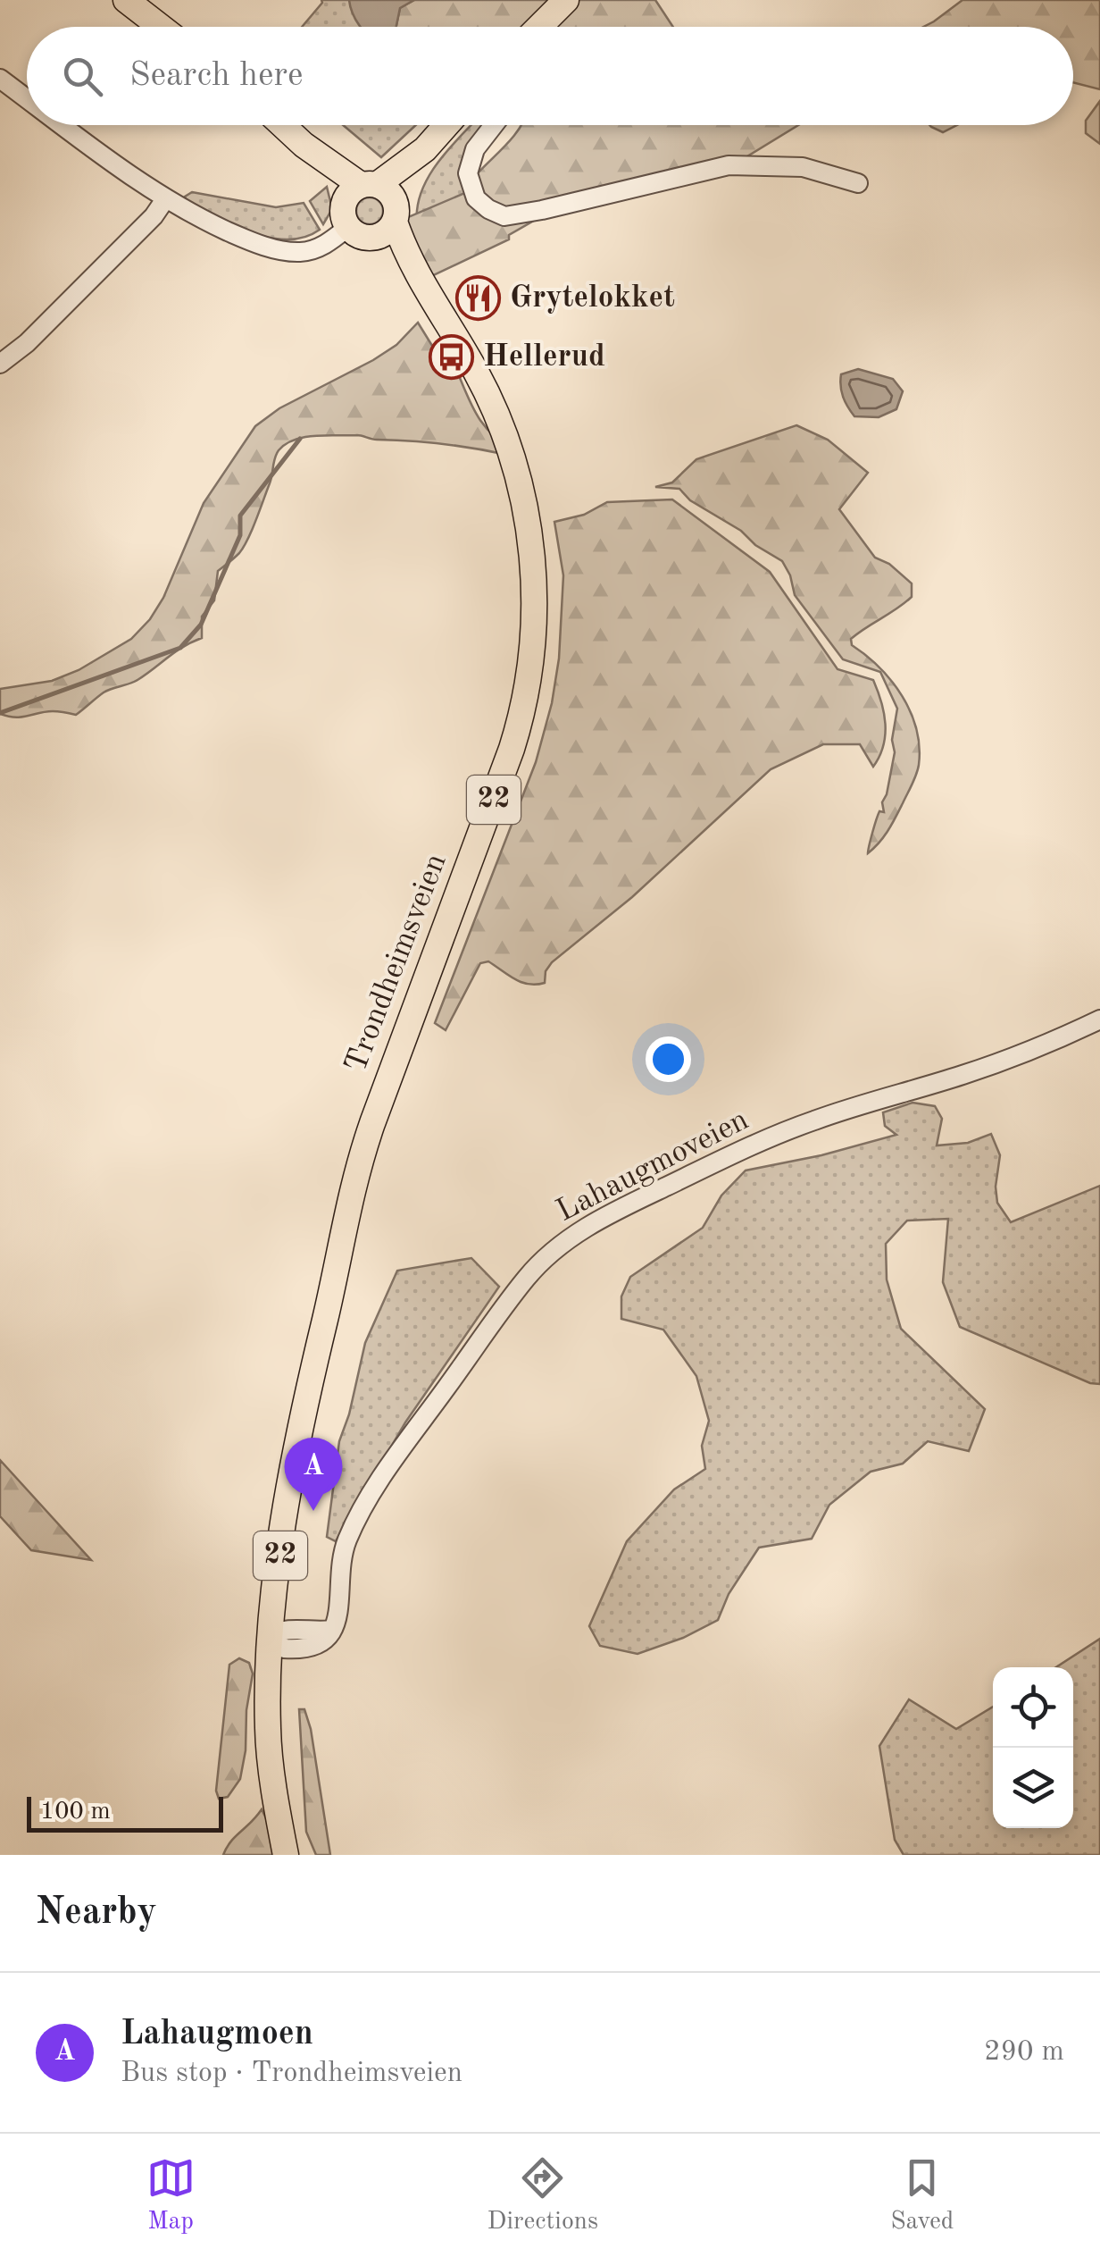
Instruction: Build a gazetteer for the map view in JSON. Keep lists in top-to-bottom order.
{
  "streets": {
    "main road": ["22", "Trondheimsveien"],
    "street": ["Lahaugmoveien"]
  },
  "crossings": [
    ["22", "Trondheimsveien"],
    ["Trondheimsveien", "Lahaugmoveien"]
  ],
  "places": {
    "restaurant": ["Grytelokket"],
    "bus stop": ["Hellerud"]
  },
  "scale_bar": "100 m",
  "page": {
    "search": "Search here",
    "pins": "A",
    "scale": "100 m",
    "heading": "Nearby",
    "list": [
      {
        "mark": "A",
        "name": "Lahaugmoen",
        "note": "Bus stop · Trondheimsveien",
        "value": "290 m"
      }
    ],
    "nav": ["Map", "Directions", "Saved"]
  }
}
